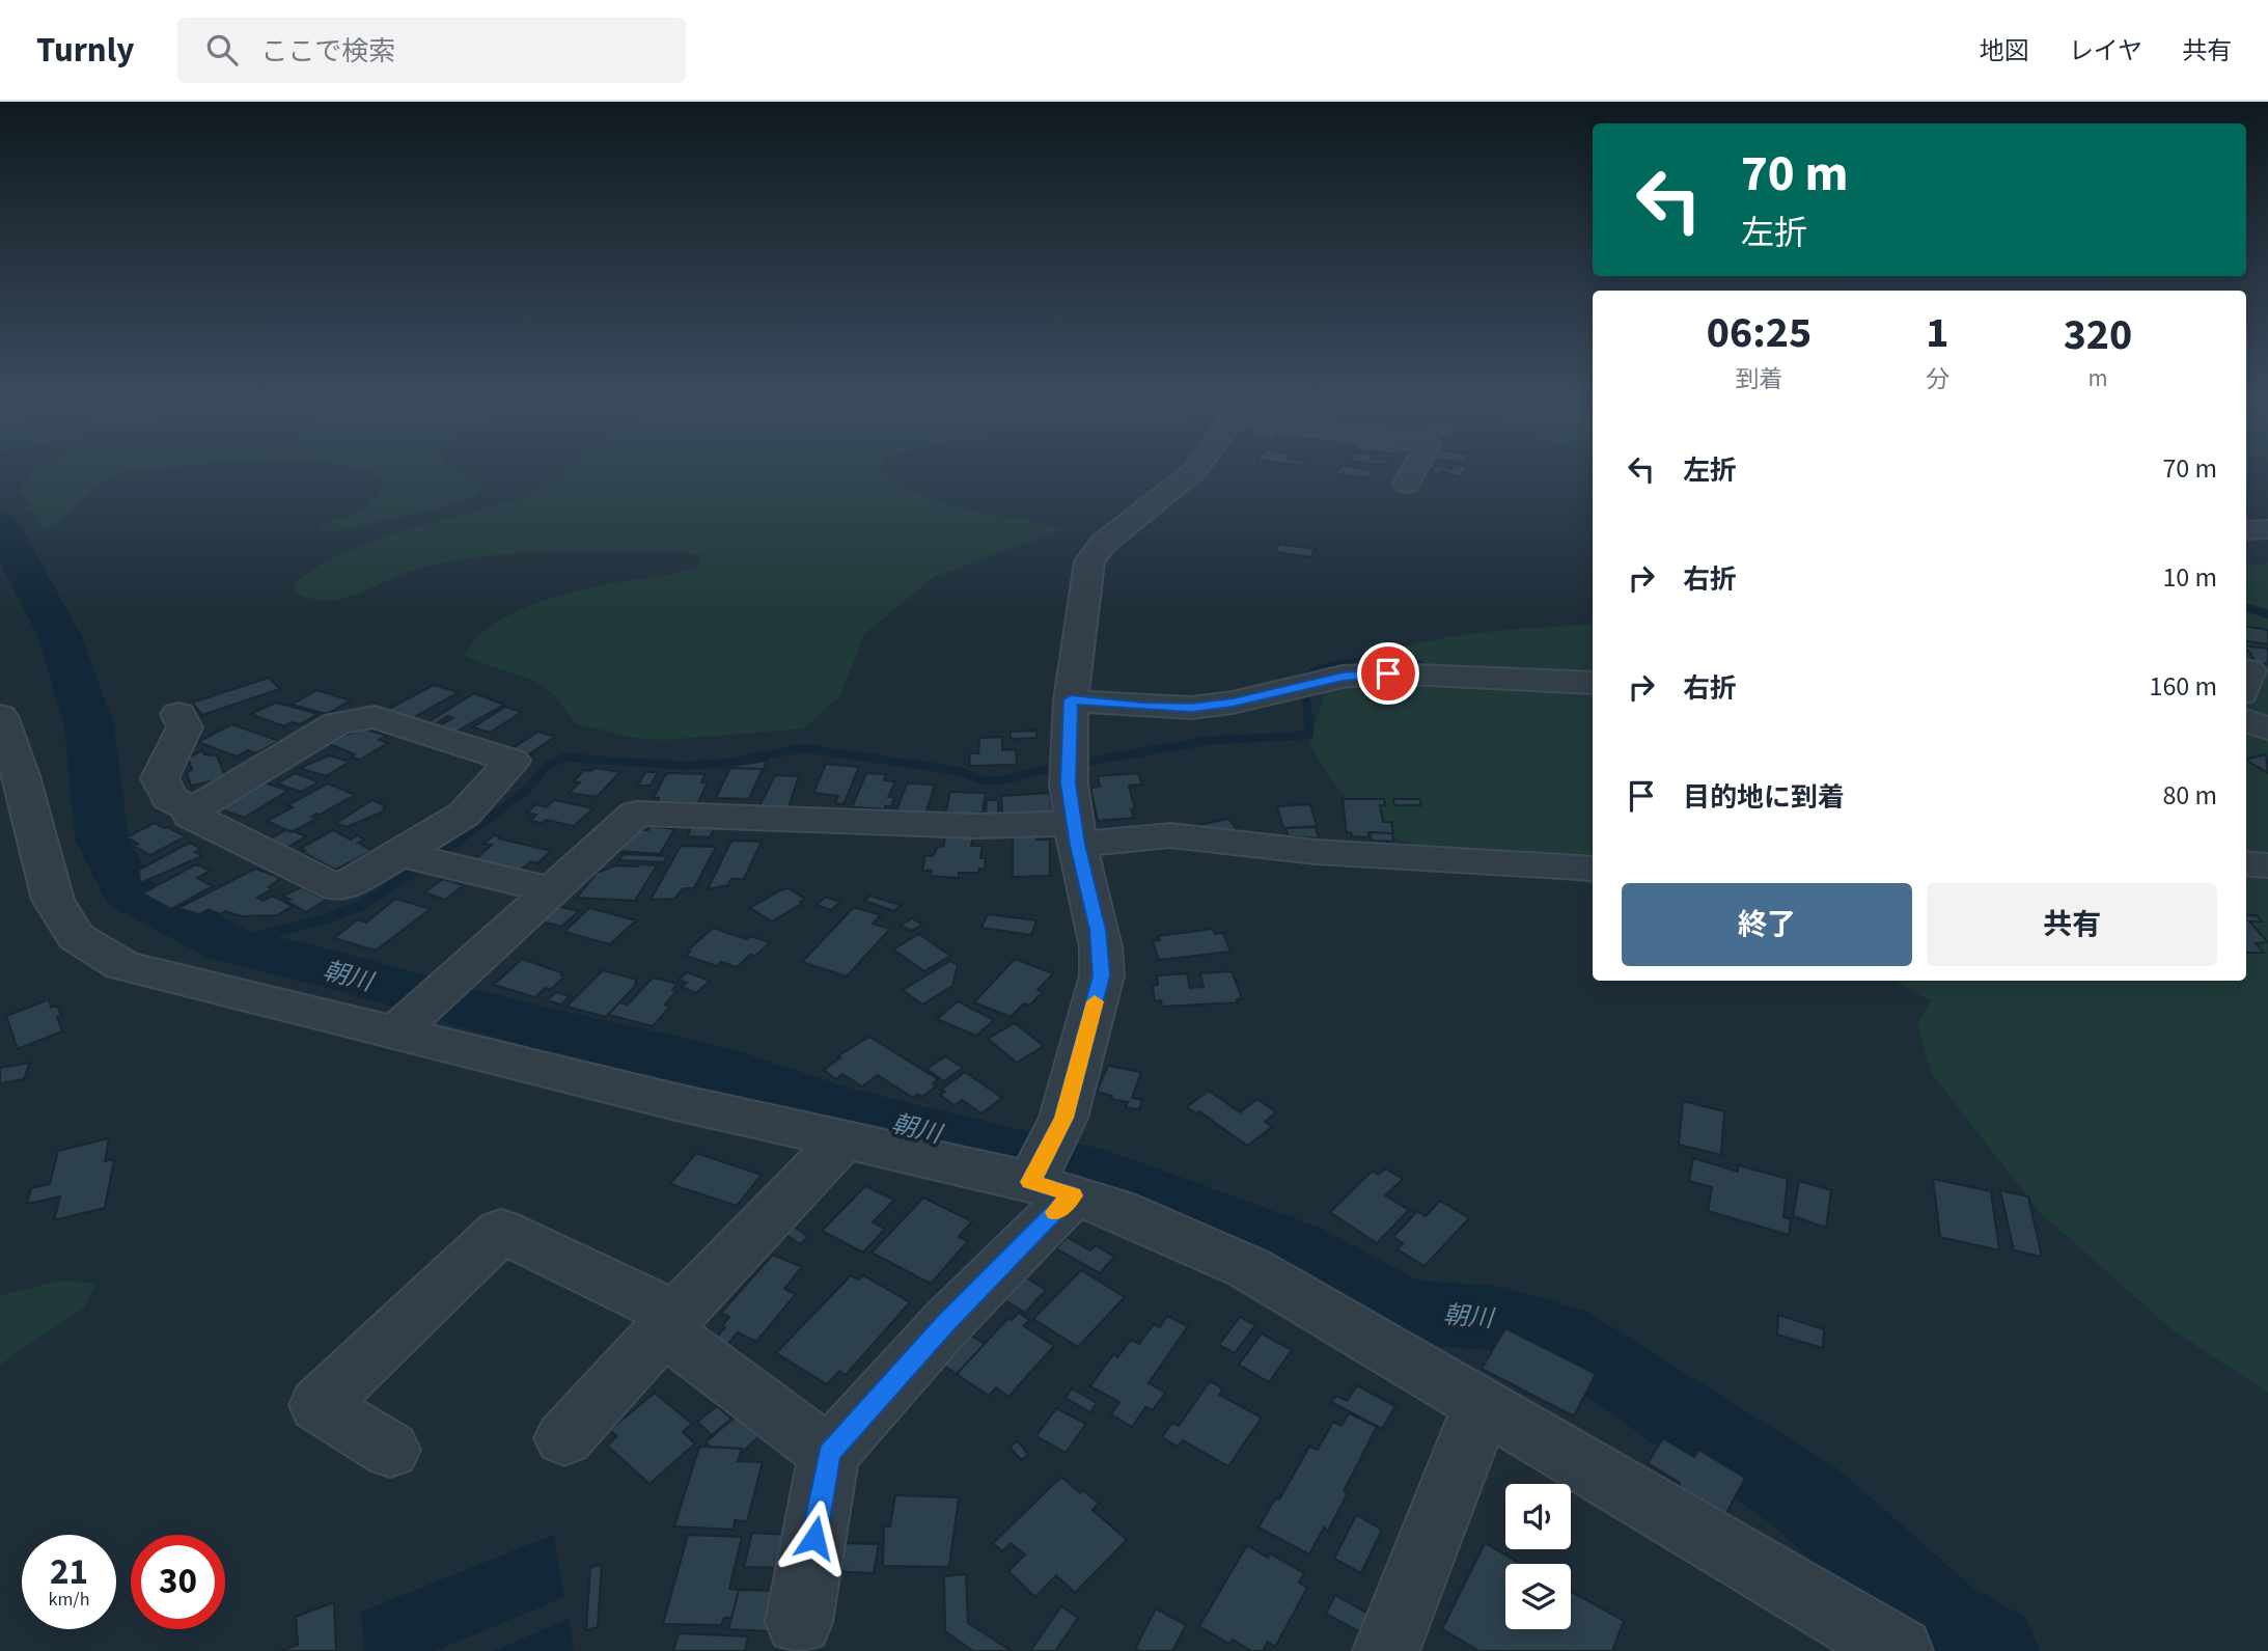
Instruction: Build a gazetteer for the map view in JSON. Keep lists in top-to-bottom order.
{
  "water": ["朝川"],
  "page": {
    "header": "Turnly",
    "search": "ここで検索",
    "nav": ["地図", "レイヤ", "共有"],
    "turn": ["70 m", "左折"],
    "eta": [
      "06:25",
      "到着",
      "1",
      "分",
      "320",
      "m"
    ],
    "list": [
      {
        "name": "左折",
        "value": "70 m"
      },
      {
        "name": "右折",
        "value": "10 m"
      },
      {
        "name": "右折",
        "value": "160 m"
      },
      {
        "name": "目的地に到着",
        "value": "80 m"
      }
    ],
    "buttons": ["終了", "共有"],
    "speed": "21 km/h",
    "limit": "30"
  }
}
